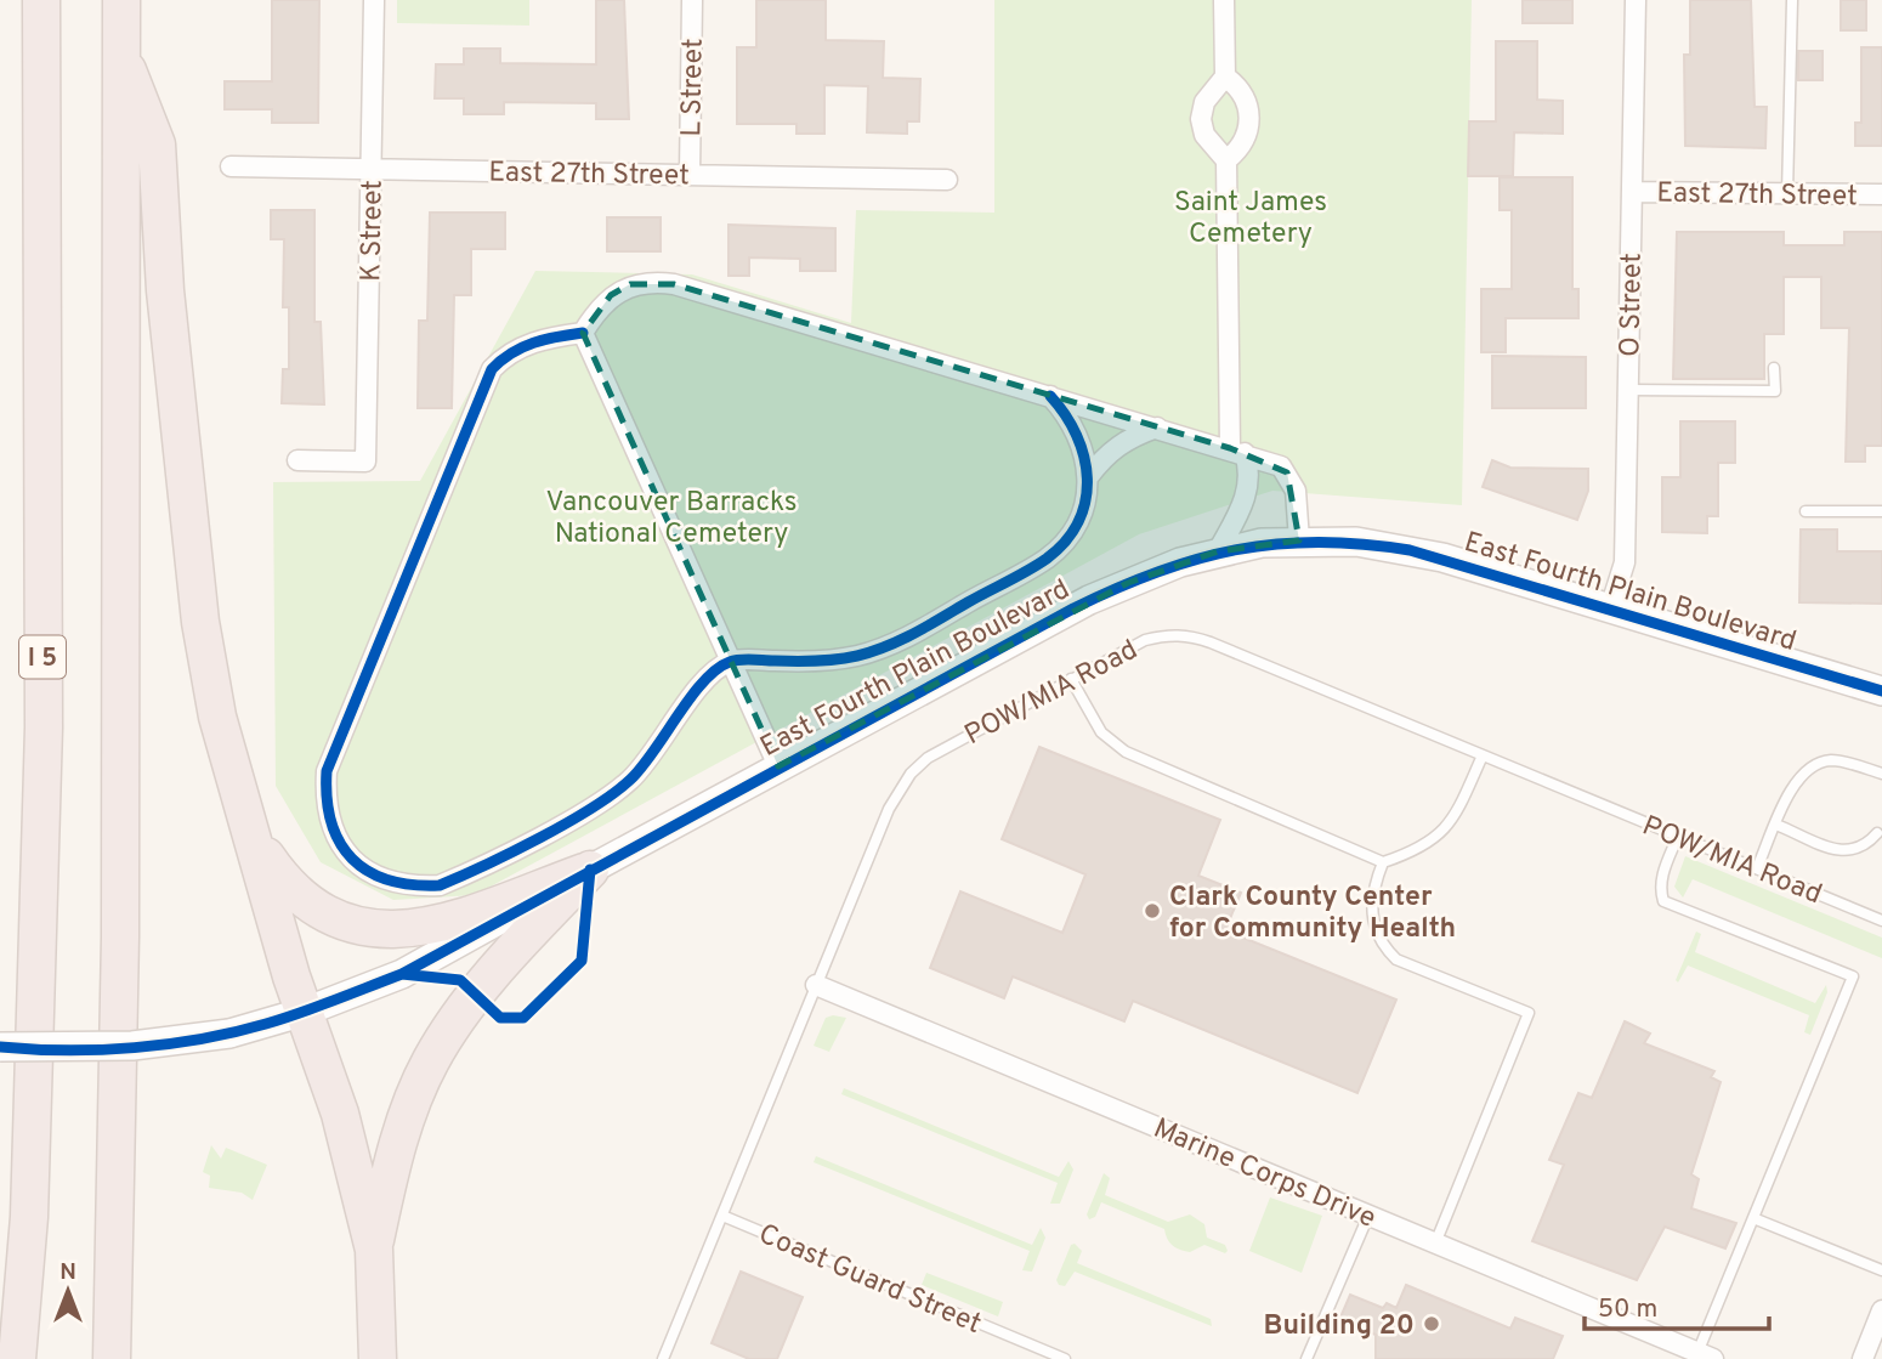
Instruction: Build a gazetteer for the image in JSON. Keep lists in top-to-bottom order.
{
  "streets": {
    "highway": ["I 5"],
    "main road": ["East Fourth Plain Boulevard"],
    "street": [
      "L Street",
      "East 27th Street",
      "K Street",
      "O Street",
      "Marine Corps Drive"
    ],
    "lane": ["POW/MIA Road", "Coast Guard Street"]
  },
  "crossings": [
    ["L Street", "East 27th Street"],
    ["East 27th Street", "K Street"],
    ["East 27th Street", "O Street"],
    ["O Street", "East Fourth Plain Boulevard"],
    ["POW/MIA Road", "Marine Corps Drive"],
    ["POW/MIA Road", "Coast Guard Street"]
  ],
  "parks": ["Saint James Cemetery", "Vancouver Barracks National Cemetery"],
  "places": ["Clark County Center for Community Health", "Building 20"],
  "scale_bar": "50 m",
  "north": "top"
}
